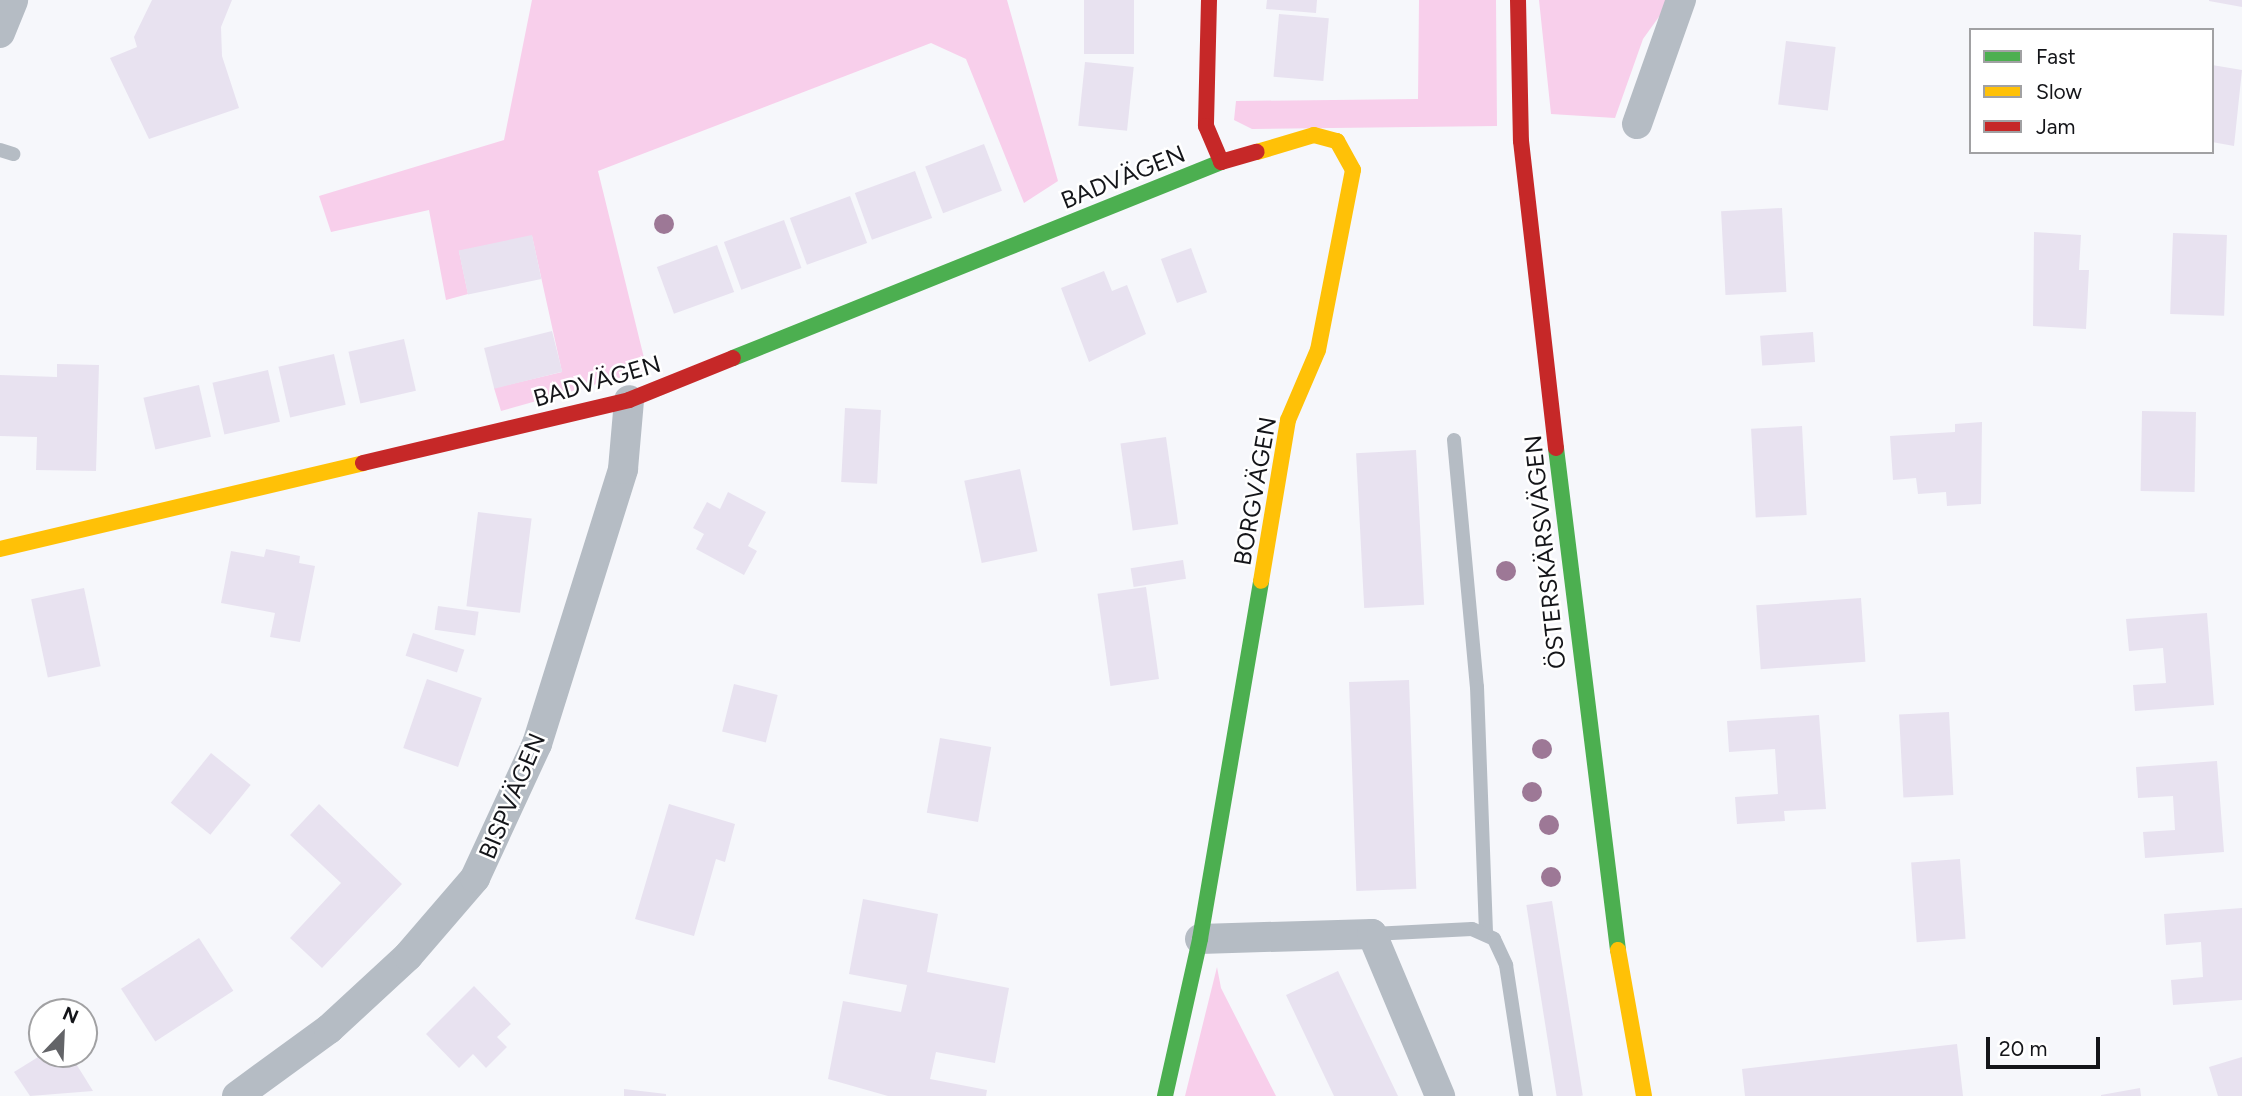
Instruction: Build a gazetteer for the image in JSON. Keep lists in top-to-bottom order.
{
  "streets": {
    "street": [
      "BADVÄGEN",
      "BORGVÄGEN",
      "ÖSTERSKÄRSVÄGEN",
      "BISPVÄGEN"
    ]
  },
  "crossings": [
    ["BADVÄGEN", "BORGVÄGEN"],
    ["BADVÄGEN", "BISPVÄGEN"]
  ],
  "legend": ["Fast", "Slow", "Jam"],
  "scale_bar": "20 m",
  "north": "top right"
}
